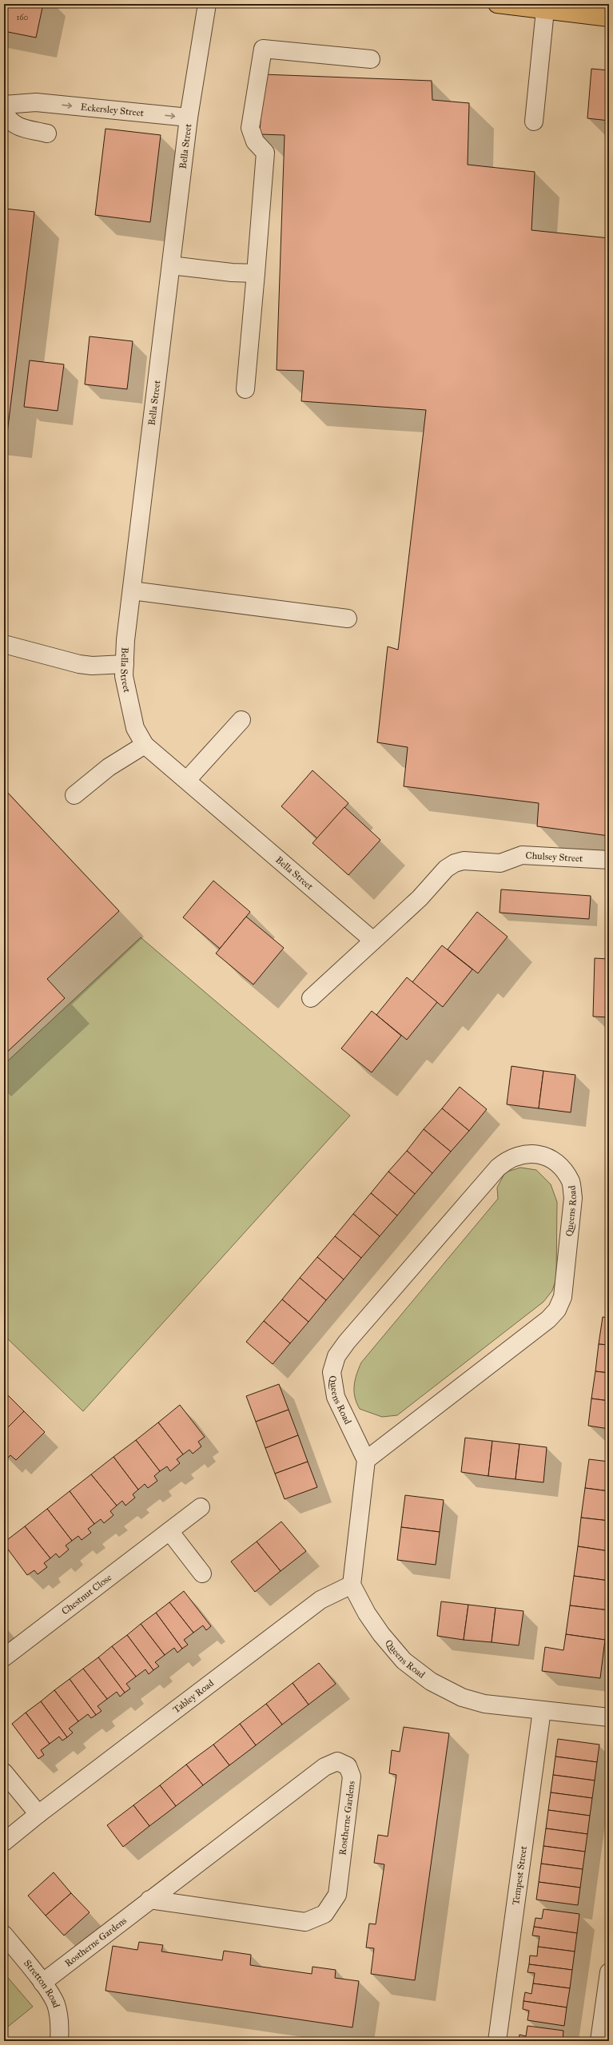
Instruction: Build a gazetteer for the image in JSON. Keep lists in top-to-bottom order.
{
  "streets": {
    "street": [
      "Eckersley Street",
      "Bella Street",
      "Chulsey Street",
      "Queens Road",
      "Chestnut Close",
      "Tabley Road",
      "Rostherne Gardens",
      "Tempest Street",
      "Stretton Road"
    ]
  },
  "crossings": [
    ["Eckersley Street", "Bella Street"],
    ["Bella Street", "Chulsey Street"],
    ["Queens Road", "Tabley Road"],
    ["Queens Road", "Tempest Street"],
    ["Rostherne Gardens", "Stretton Road"]
  ],
  "one_way": ["Eckersley Street"],
  "house_numbers": ["160"]
}
